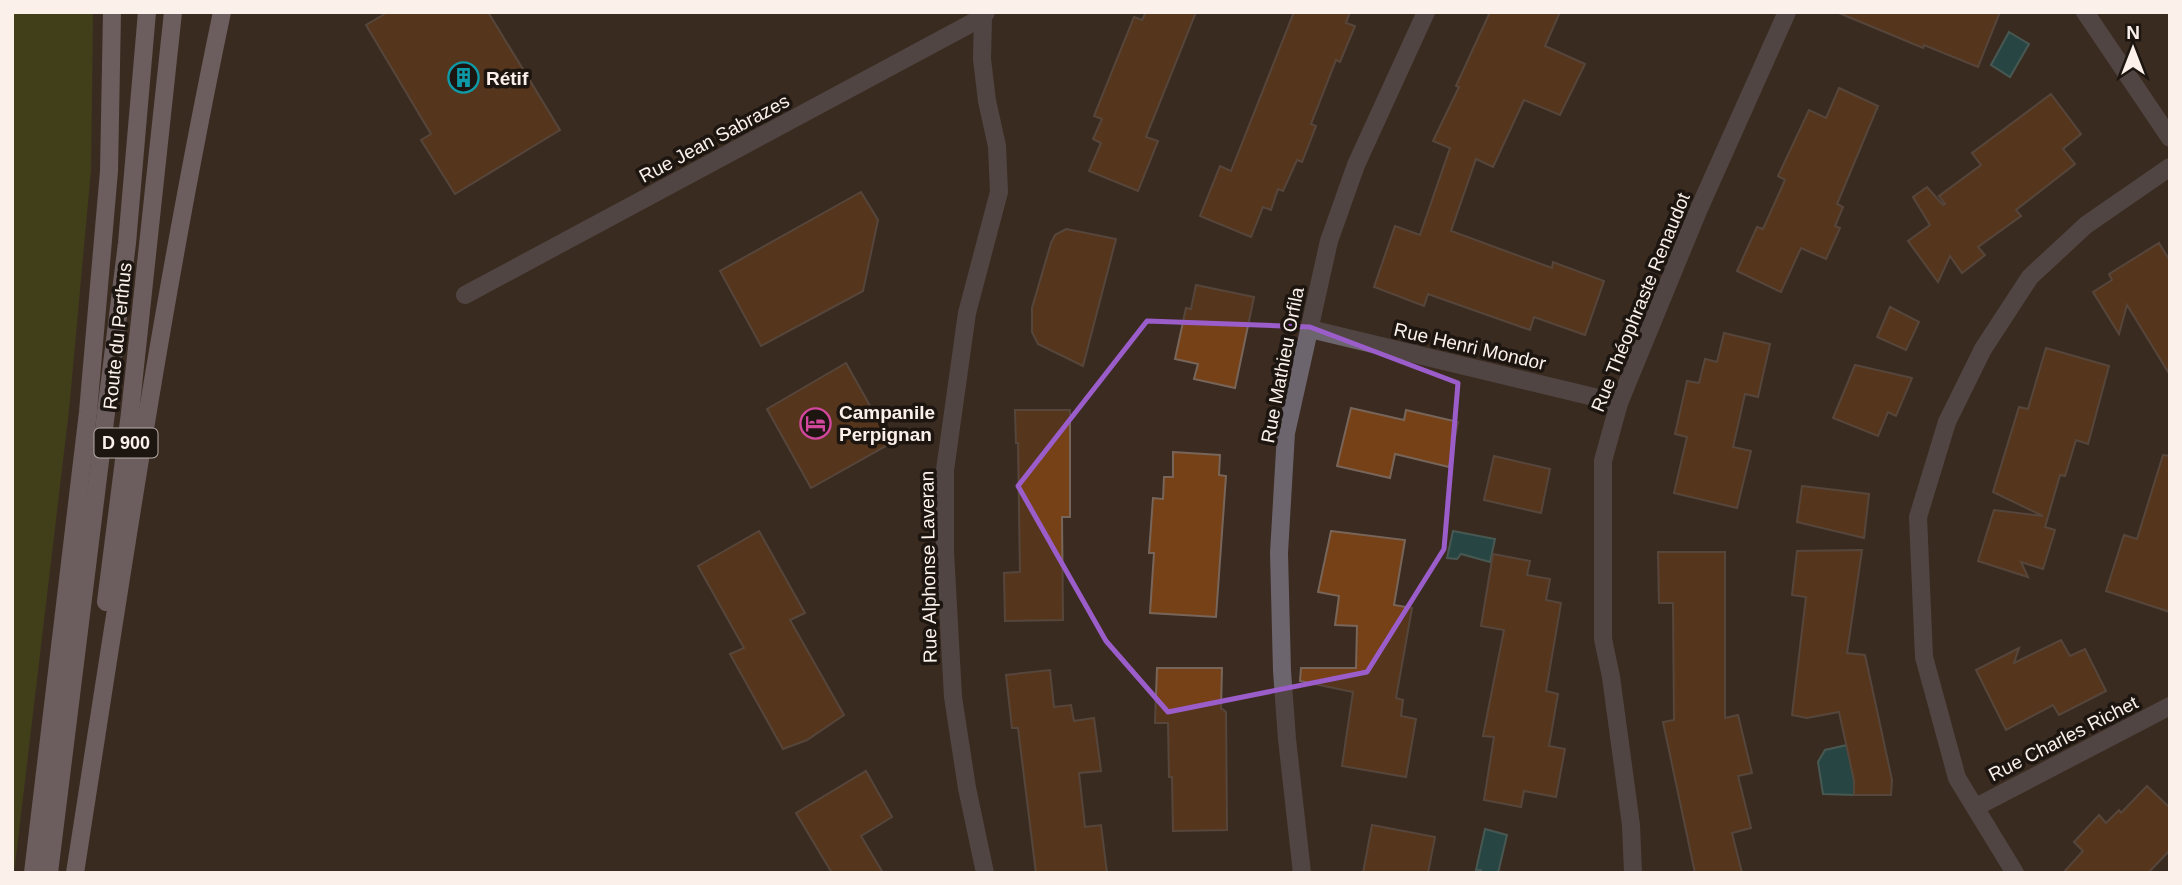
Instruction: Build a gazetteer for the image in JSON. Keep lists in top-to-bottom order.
{
  "streets": {
    "main road": ["Route du Perthus", "D 900"],
    "street": [
      "Rue Jean Sabrazes",
      "Rue Théophraste Renaudot",
      "Rue Henri Mondor",
      "Rue Mathieu Orfila",
      "Rue Alphonse Laveran",
      "Rue Charles Richet"
    ]
  },
  "crossings": [
    ["Rue Jean Sabrazes", "Rue Alphonse Laveran"],
    ["Rue Théophraste Renaudot", "Rue Henri Mondor"],
    ["Rue Henri Mondor", "Rue Mathieu Orfila"]
  ],
  "places": {
    "building": ["Rétif"],
    "hotel": ["Campanile Perpignan"]
  },
  "north": "top"
}
